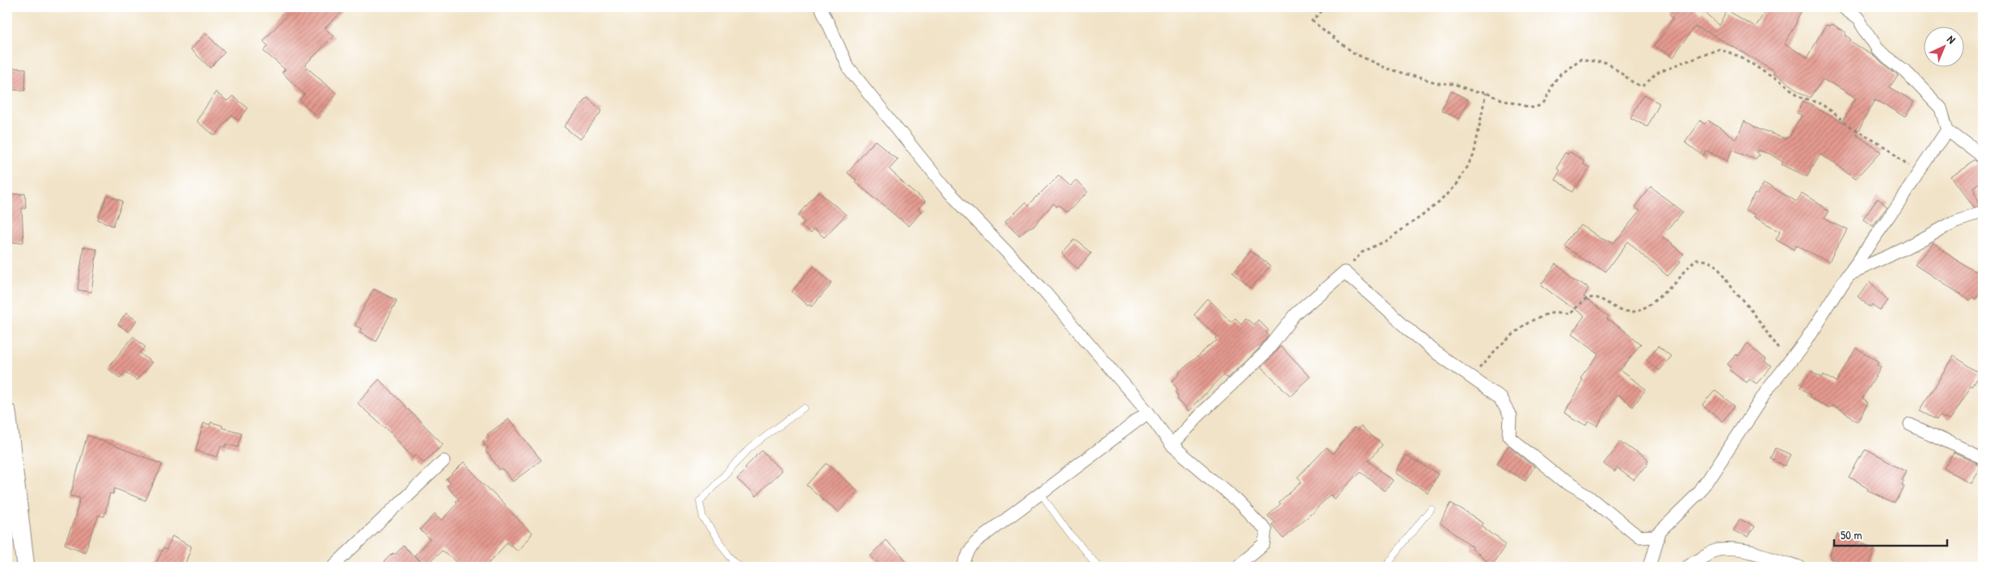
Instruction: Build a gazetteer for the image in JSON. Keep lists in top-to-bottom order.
{
  "scale_bar": "50 m",
  "north": "top right"
}
